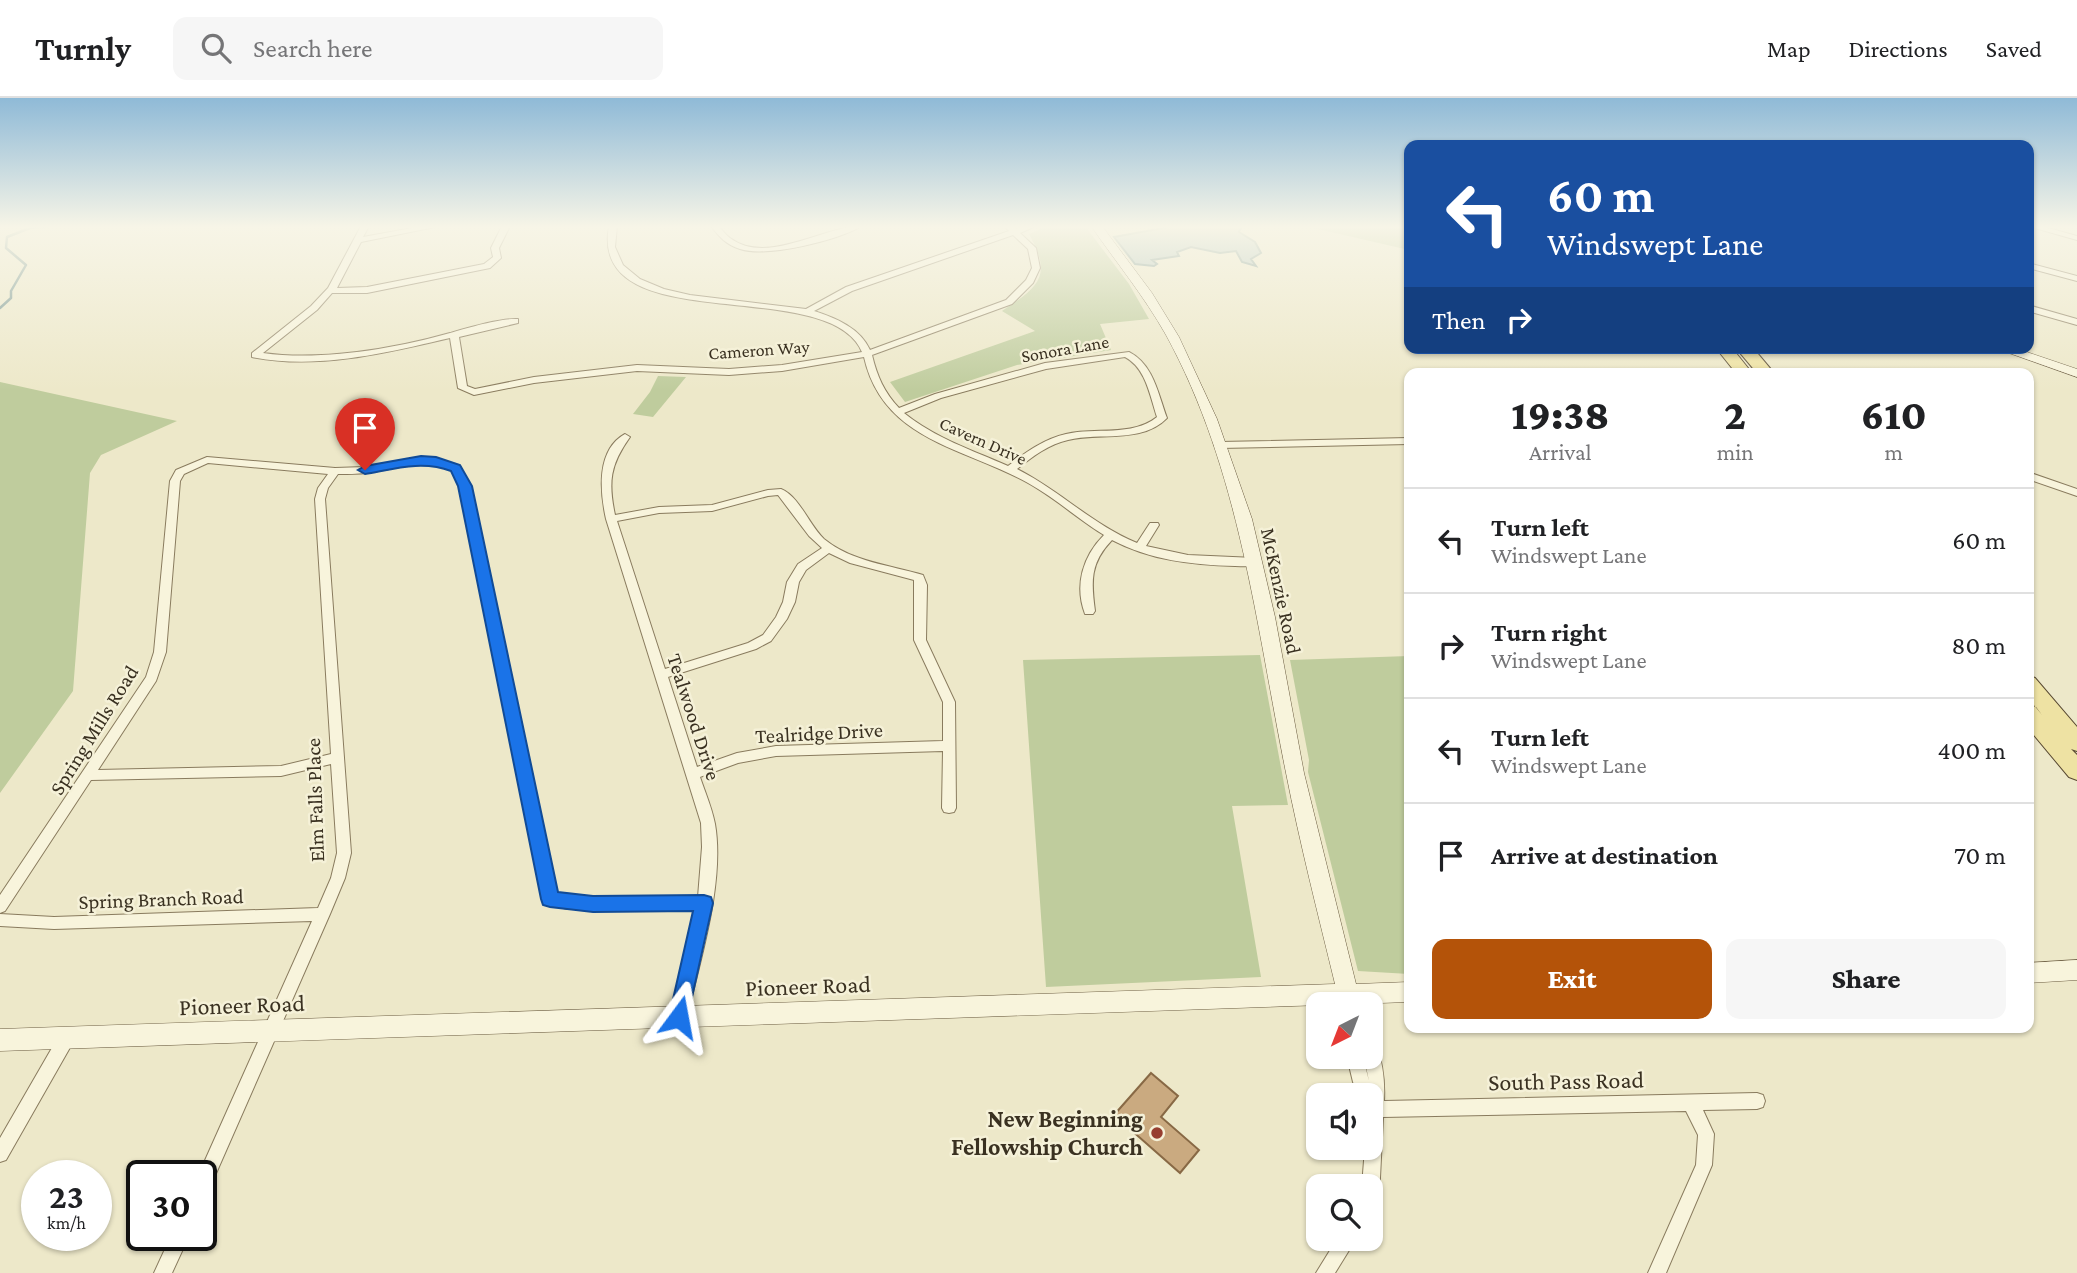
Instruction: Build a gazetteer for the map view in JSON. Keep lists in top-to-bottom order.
{
  "streets": {
    "street": [
      "Sonora Lane",
      "Cameron Way",
      "Cavern Drive",
      "McKenzie Road",
      "Tealwood Drive",
      "Spring Mills Road",
      "Tealridge Drive",
      "Elm Falls Place",
      "Spring Branch Road",
      "Pioneer Road",
      "South Pass Road"
    ]
  },
  "crossings": [
    ["Sonora Lane", "Cavern Drive"],
    ["Cameron Way", "Cavern Drive"],
    ["Cavern Drive", "McKenzie Road"],
    ["Tealwood Drive", "Tealridge Drive"],
    ["Tealwood Drive", "Pioneer Road"],
    ["Spring Mills Road", "Elm Falls Place"],
    ["Elm Falls Place", "Spring Branch Road"],
    ["Elm Falls Place", "Pioneer Road"]
  ],
  "places": ["New Beginning Fellowship Church"],
  "north": "bottom left",
  "page": {
    "header": "Turnly",
    "search": "Search here",
    "nav": ["Map", "Directions", "Saved"],
    "turn": ["60 m", "Windswept Lane"],
    "then": "Then",
    "eta": [
      "19:38",
      "Arrival",
      "2",
      "min",
      "610",
      "m"
    ],
    "list": [
      {
        "name": "Turn left",
        "note": "Windswept Lane",
        "value": "60 m"
      },
      {
        "name": "Turn right",
        "note": "Windswept Lane",
        "value": "80 m"
      },
      {
        "name": "Turn left",
        "note": "Windswept Lane",
        "value": "400 m"
      },
      {
        "name": "Arrive at destination",
        "value": "70 m"
      }
    ],
    "buttons": ["Exit", "Share"],
    "speed": "23 km/h",
    "limit": "30"
  }
}
